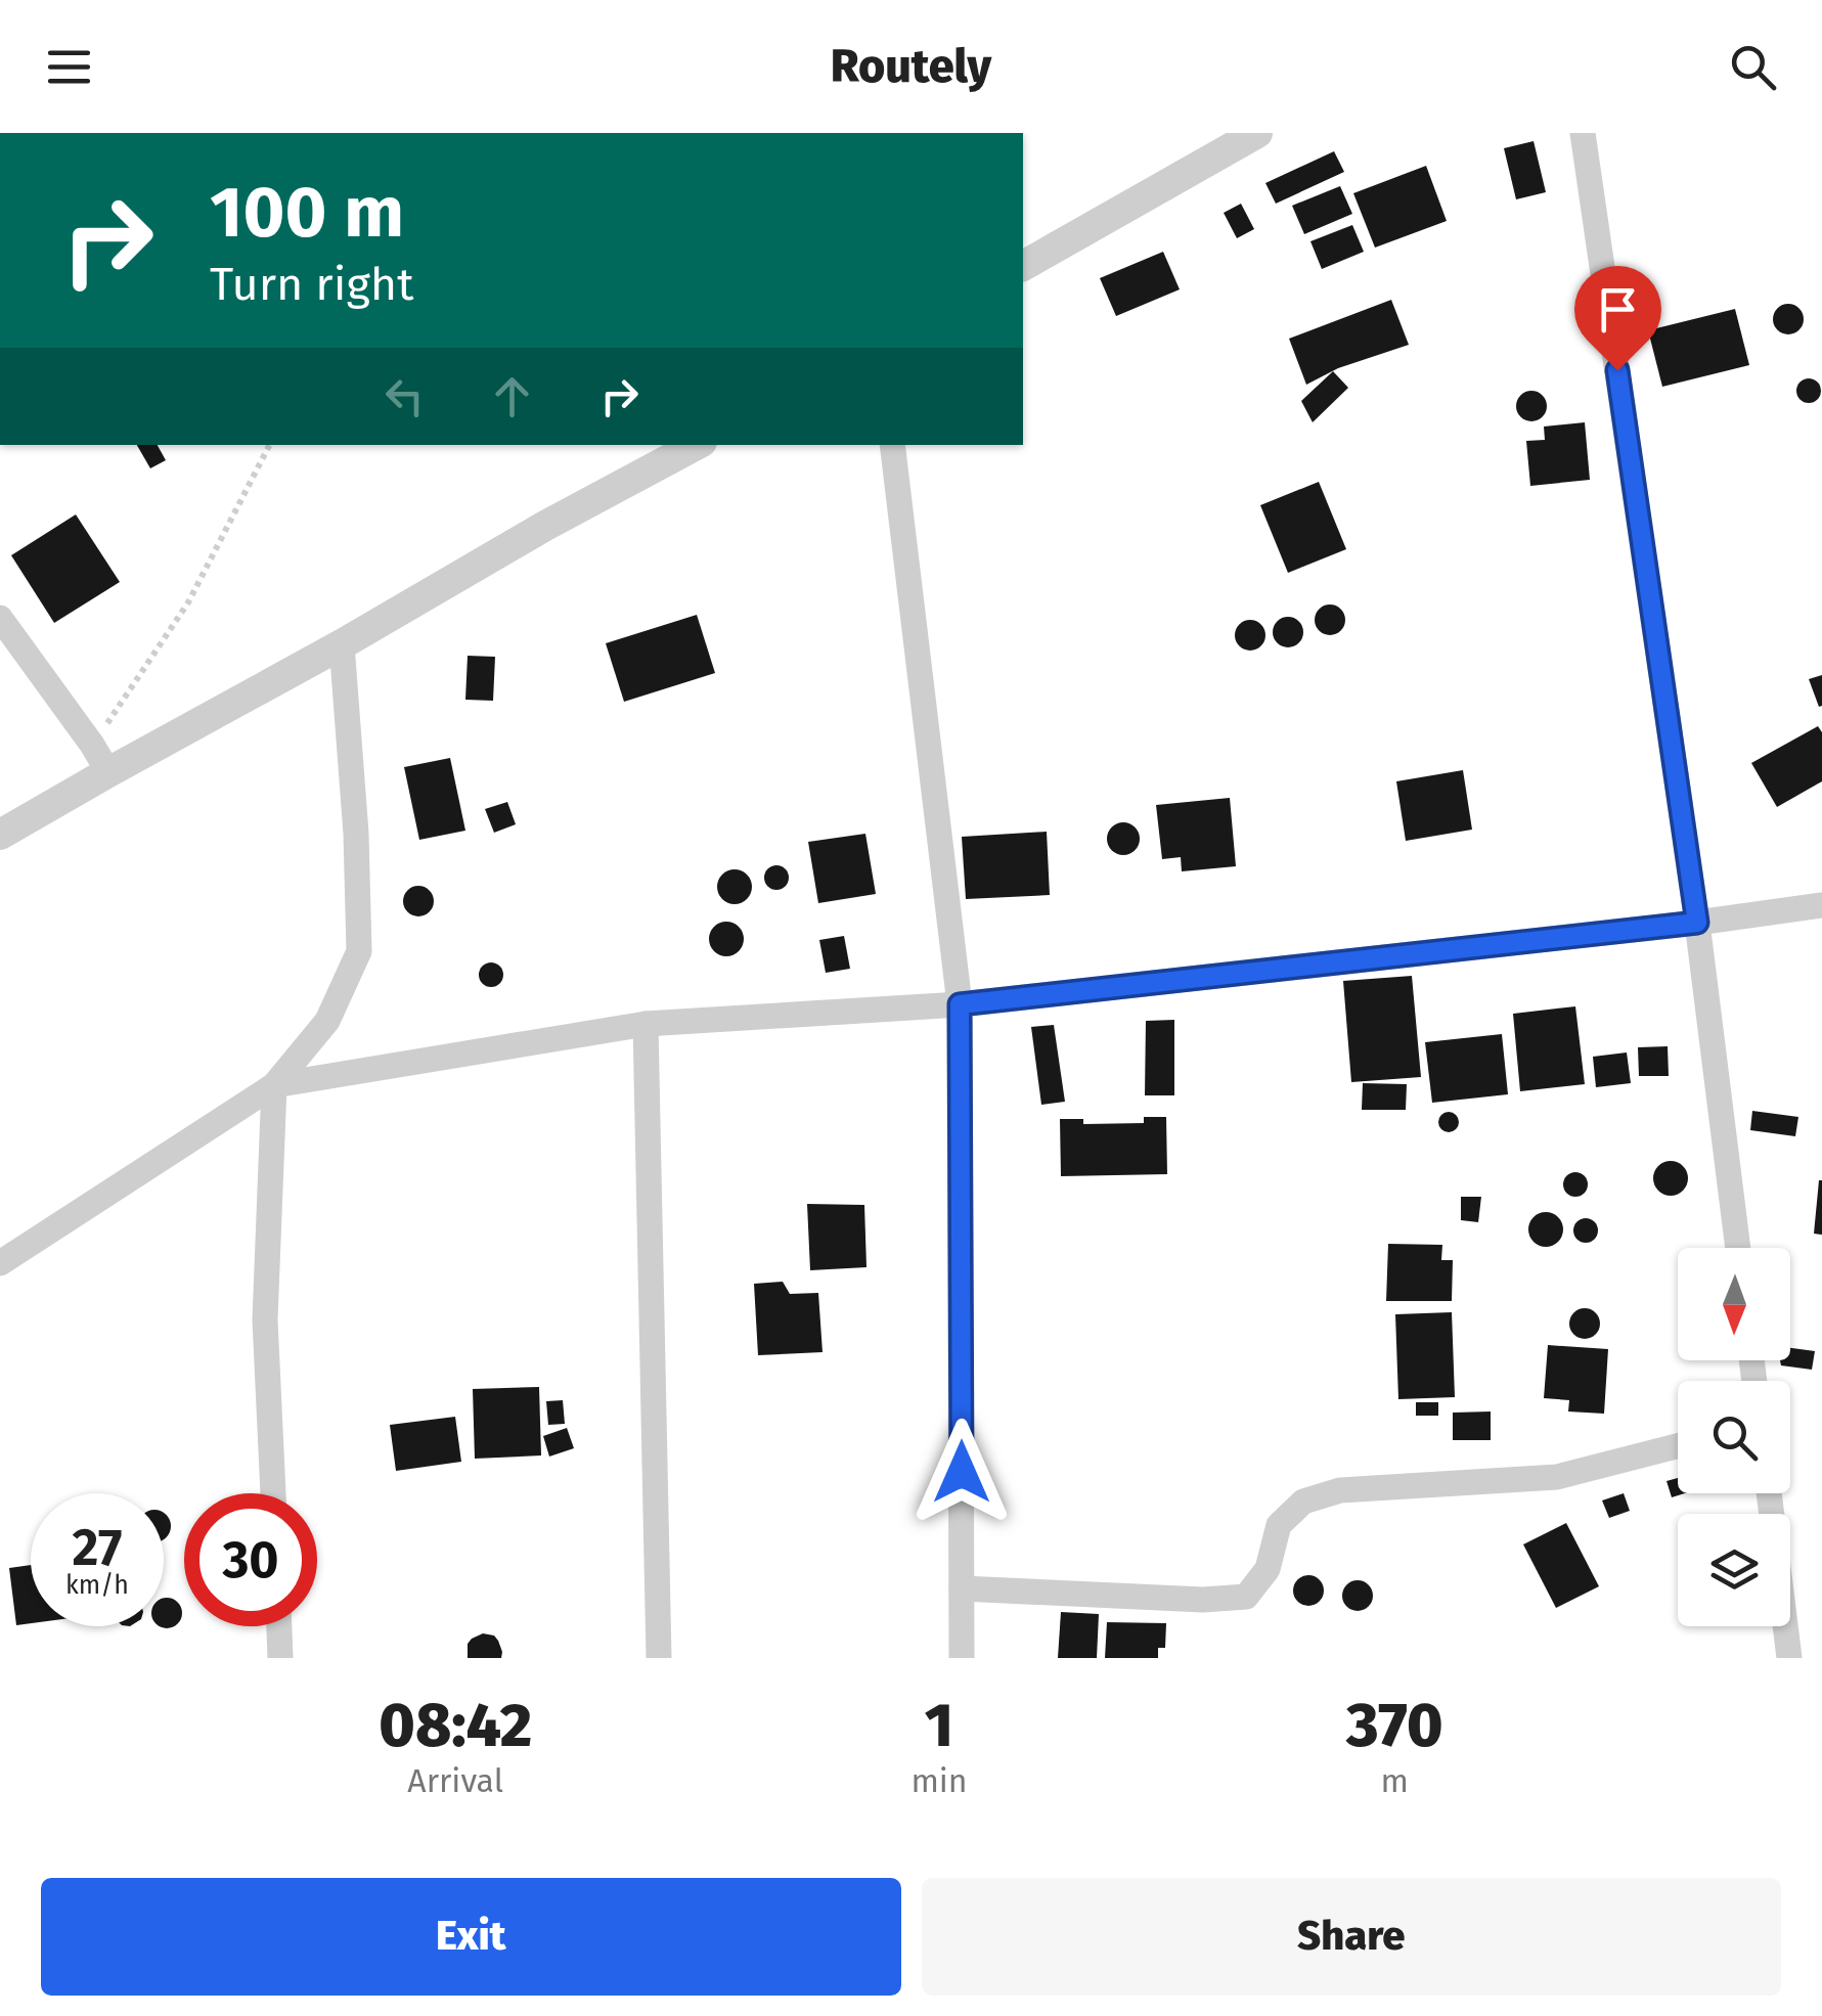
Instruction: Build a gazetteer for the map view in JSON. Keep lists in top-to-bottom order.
{
  "north": "bottom",
  "page": {
    "header": "Routely",
    "turn": ["100 m", "Turn right"],
    "speed": "27 km/h",
    "limit": "30",
    "eta": [
      "08:42",
      "Arrival",
      "1",
      "min",
      "370",
      "m"
    ],
    "buttons": ["Exit", "Share"]
  }
}
